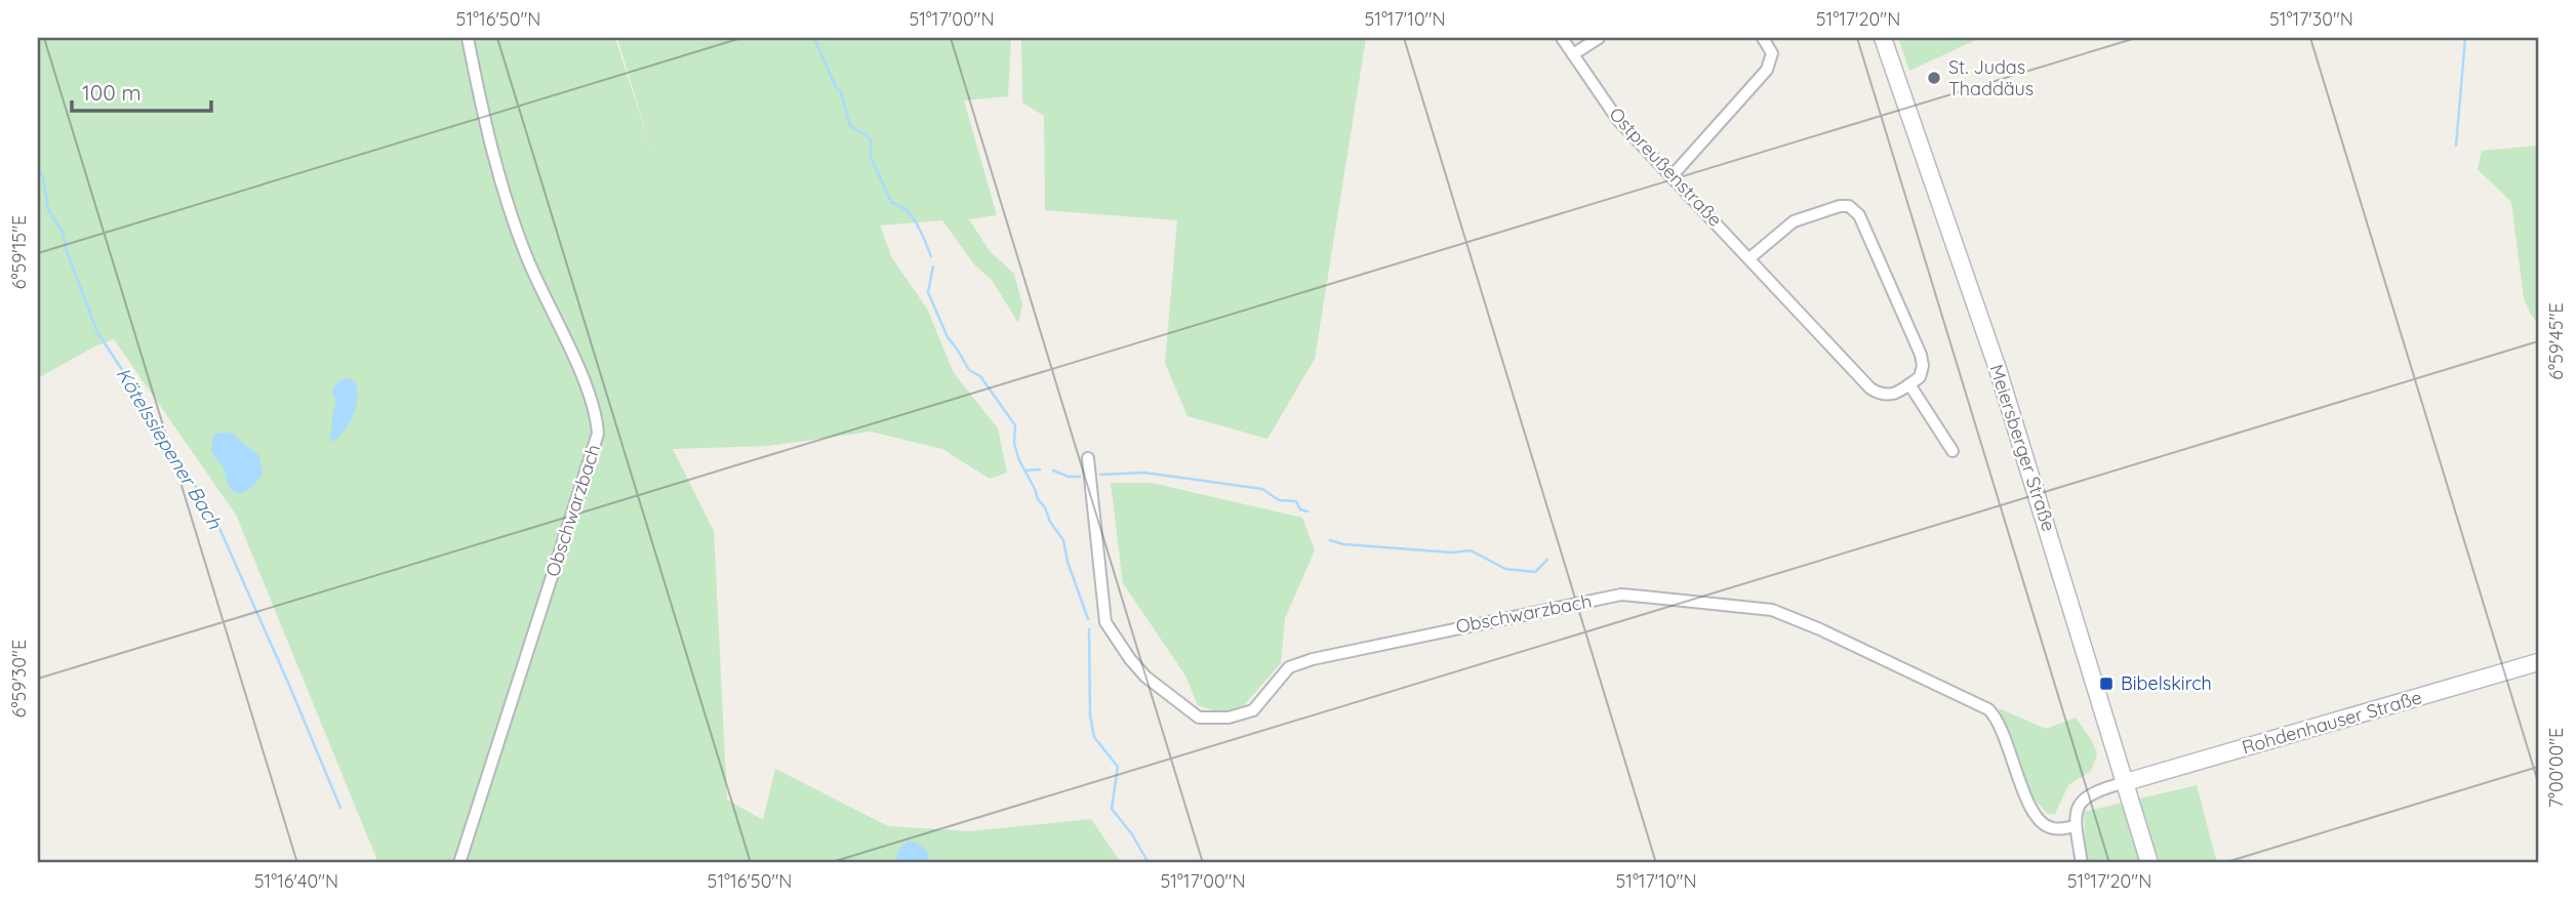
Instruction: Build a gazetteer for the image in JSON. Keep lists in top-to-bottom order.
{
  "streets": {
    "main road": ["Meiersberger Straße", "Rohdenhauser Straße"],
    "street": ["Ostpreußenstraße", "Obschwarzbach"]
  },
  "crossings": [
    ["Meiersberger Straße", "Rohdenhauser Straße"]
  ],
  "water": ["Kötelssiepener Bach"],
  "places": {
    "other": ["St. Judas Thaddäus"],
    "transit": ["Bibelskirch"]
  },
  "scale_bar": "100 m",
  "coordinates": [
    "51°16'50\"N",
    "51°17'00\"N",
    "51°17'10\"N",
    "51°17'20\"N",
    "51°17'30\"N",
    "6°59'15\"E",
    "6°59'45\"E",
    "6°59'30\"E",
    "7°00'00\"E",
    "51°16'40\"N"
  ]
}
